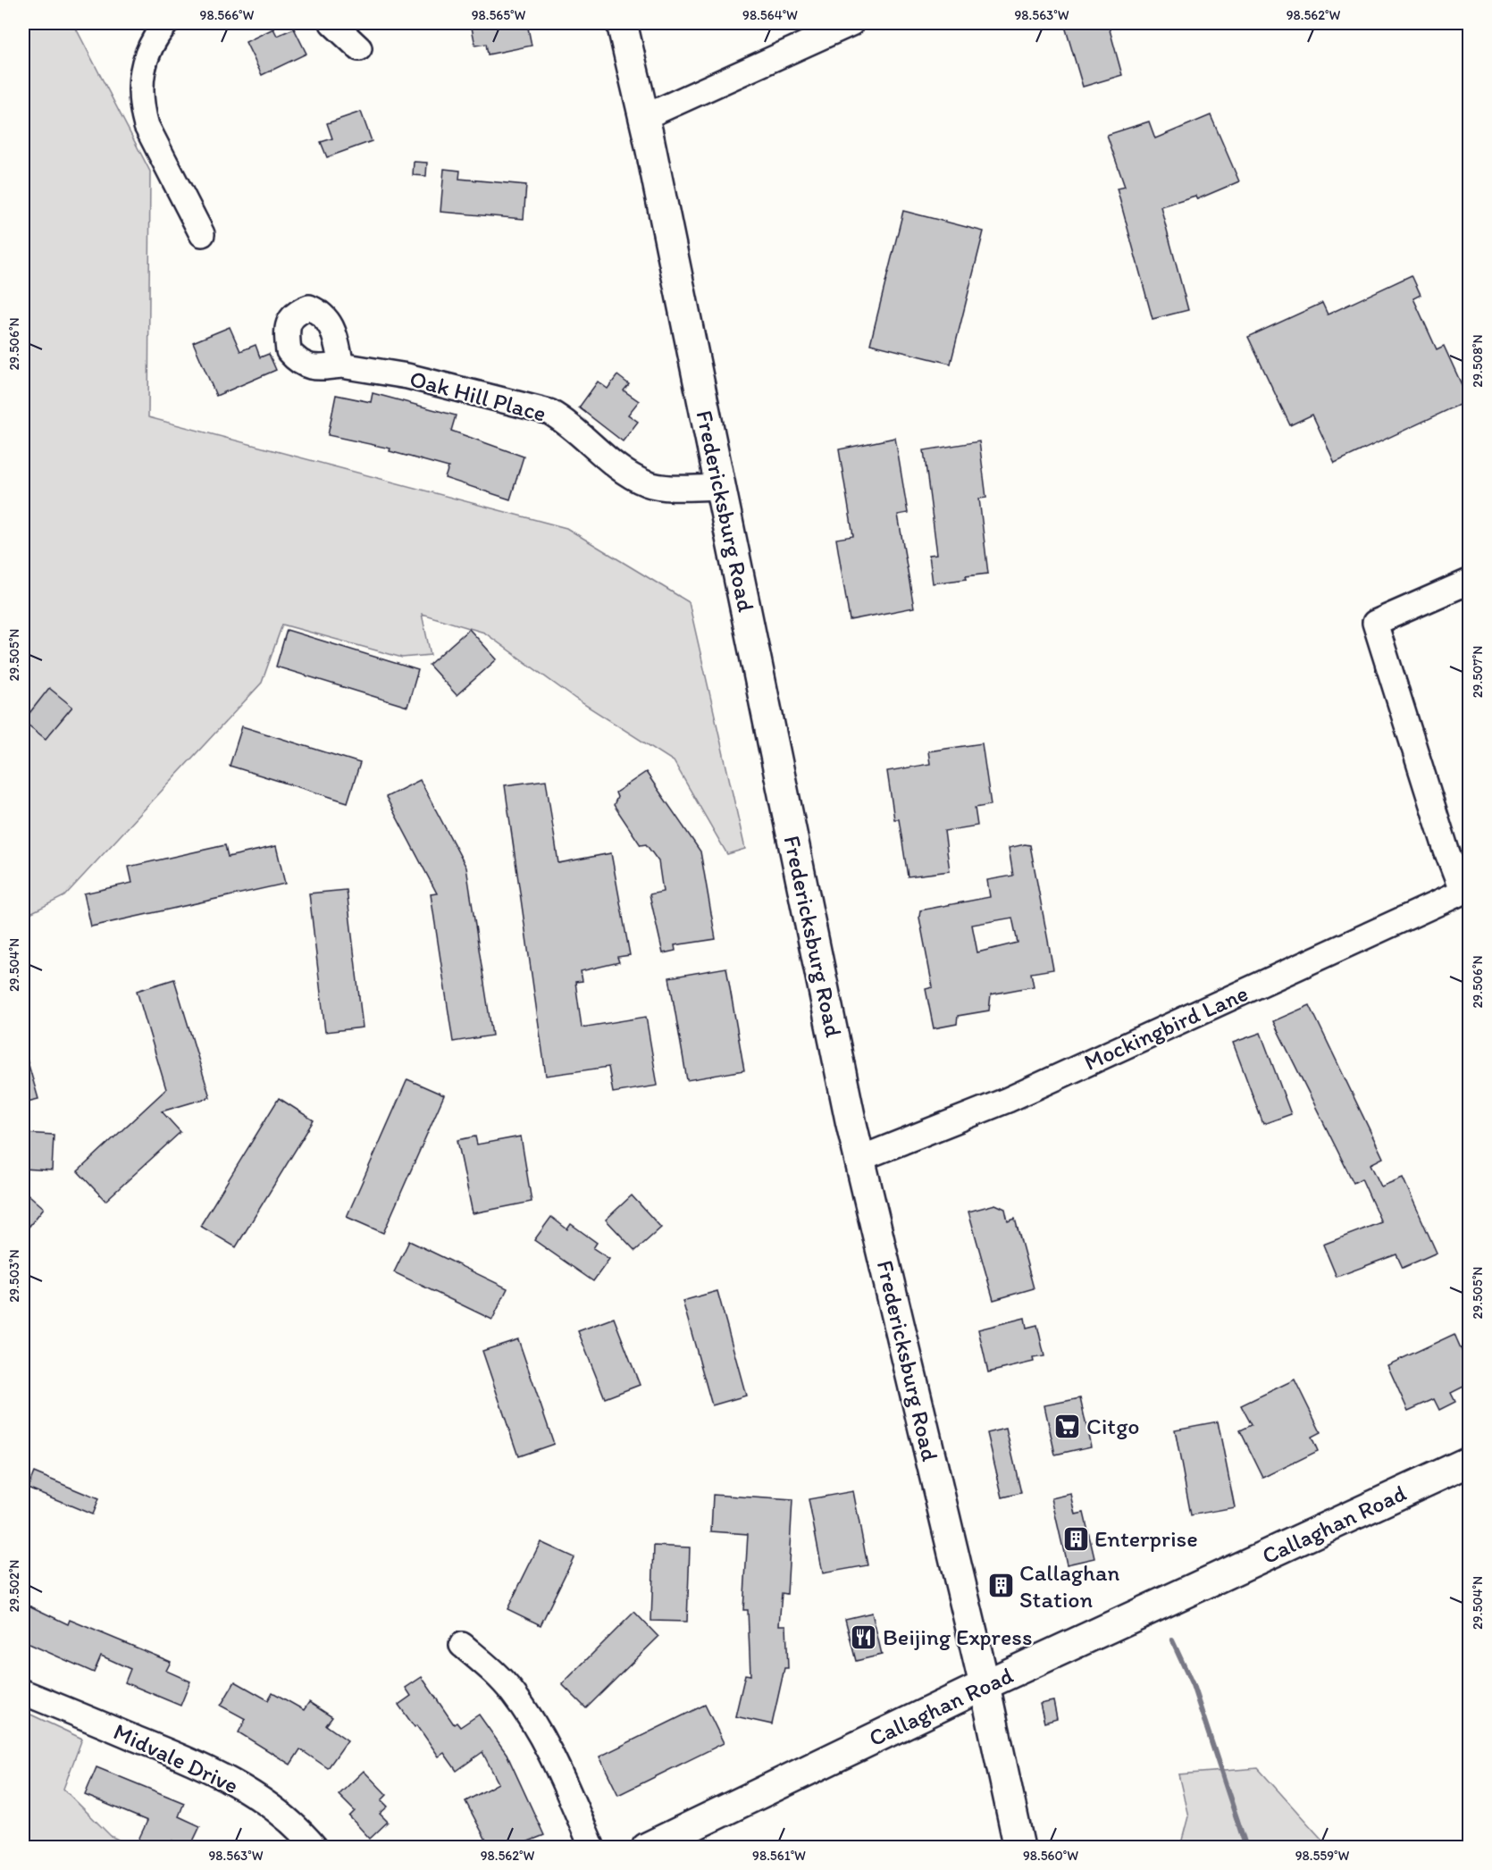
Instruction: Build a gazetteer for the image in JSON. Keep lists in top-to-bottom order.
{
  "streets": {
    "main road": ["Fredericksburg Road", "Callaghan Road"],
    "street": ["Oak Hill Place", "Mockingbird Lane", "Midvale Drive"]
  },
  "crossings": [
    ["Oak Hill Place", "Fredericksburg Road"],
    ["Fredericksburg Road", "Mockingbird Lane"],
    ["Fredericksburg Road", "Callaghan Road"]
  ],
  "places": {
    "supermarket": ["Citgo"],
    "building": ["Enterprise", "Callaghan Station"],
    "restaurant": ["Beijing Express"]
  },
  "coordinates": [
    "98.566°W",
    "98.565°W",
    "98.564°W",
    "98.563°W",
    "98.562°W",
    "29.506°N",
    "29.508°N",
    "29.505°N",
    "29.507°N",
    "29.504°N",
    "29.503°N",
    "29.502°N",
    "98.561°W",
    "98.560°W",
    "98.559°W"
  ]
}
